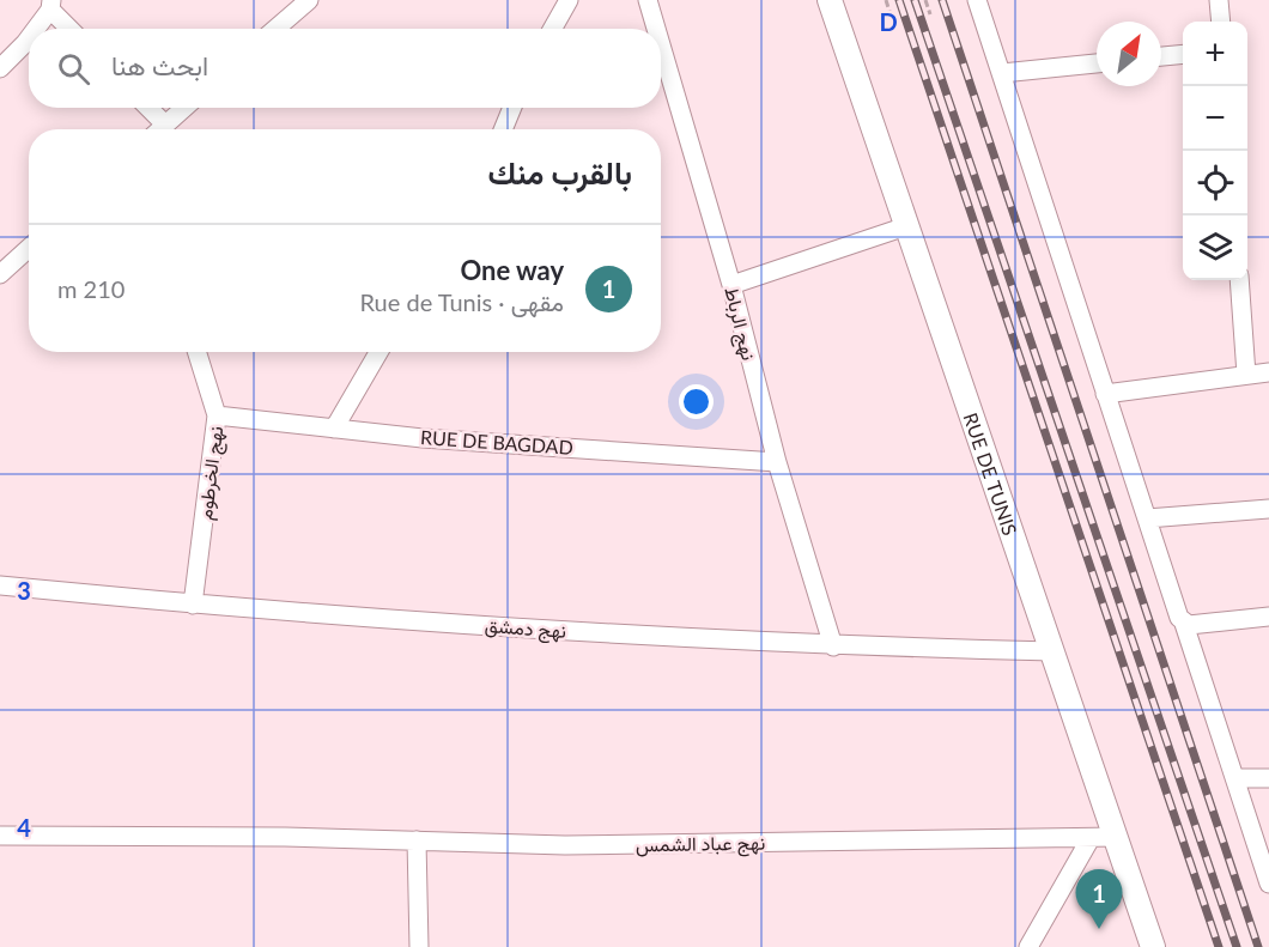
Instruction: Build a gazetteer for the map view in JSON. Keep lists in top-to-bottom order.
{
  "streets": {
    "street": [
      "نهج الرباط",
      "RUE DE BAGDAD",
      "نهج الخرطوم",
      "RUE DE TUNIS",
      "نهج دمشق",
      "نهج عباد الشمس"
    ]
  },
  "crossings": [
    ["نهج الرباط", "RUE DE BAGDAD"],
    ["نهج الرباط", "نهج دمشق"],
    ["RUE DE BAGDAD", "نهج الخرطوم"],
    ["نهج الخرطوم", "نهج دمشق"],
    ["RUE DE TUNIS", "نهج دمشق"],
    ["RUE DE TUNIS", "نهج عباد الشمس"]
  ],
  "north": "top right",
  "page": {
    "map_buttons": ["+", "−"],
    "search": "ابحث هنا",
    "heading": "بالقرب منك",
    "list": [
      {
        "mark": "1",
        "name": "One way",
        "note": "مقهى · Rue de Tunis",
        "value": "210 m"
      }
    ],
    "pins": "1"
  },
  "grid": {
    "columns": ["D"],
    "rows": ["3", "4"]
  }
}
